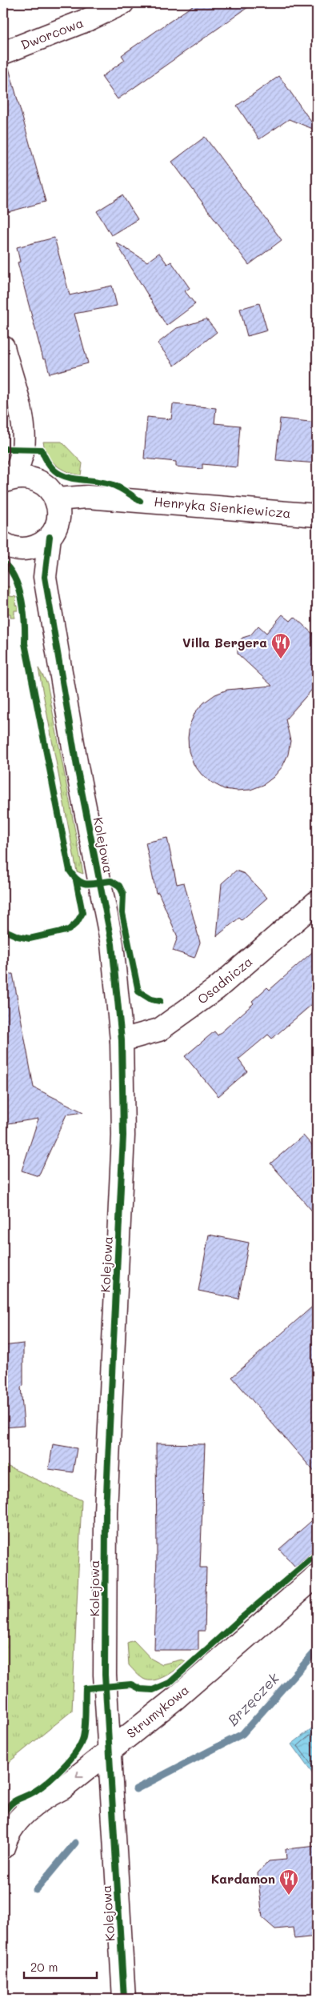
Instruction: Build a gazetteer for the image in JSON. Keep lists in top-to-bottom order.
{
  "streets": {
    "street": [
      "Dworcowa",
      "Henryka Sienkiewicza",
      "Kolejowa",
      "Osadnicza",
      "Strumykowa"
    ]
  },
  "crossings": [
    ["Henryka Sienkiewicza", "Kolejowa"],
    ["Kolejowa", "Osadnicza"],
    ["Kolejowa", "Strumykowa"]
  ],
  "water": ["Brzęczek"],
  "places": {
    "restaurant": ["Villa Bergera", "Kardamon"]
  },
  "scale_bar": "20 m"
}
